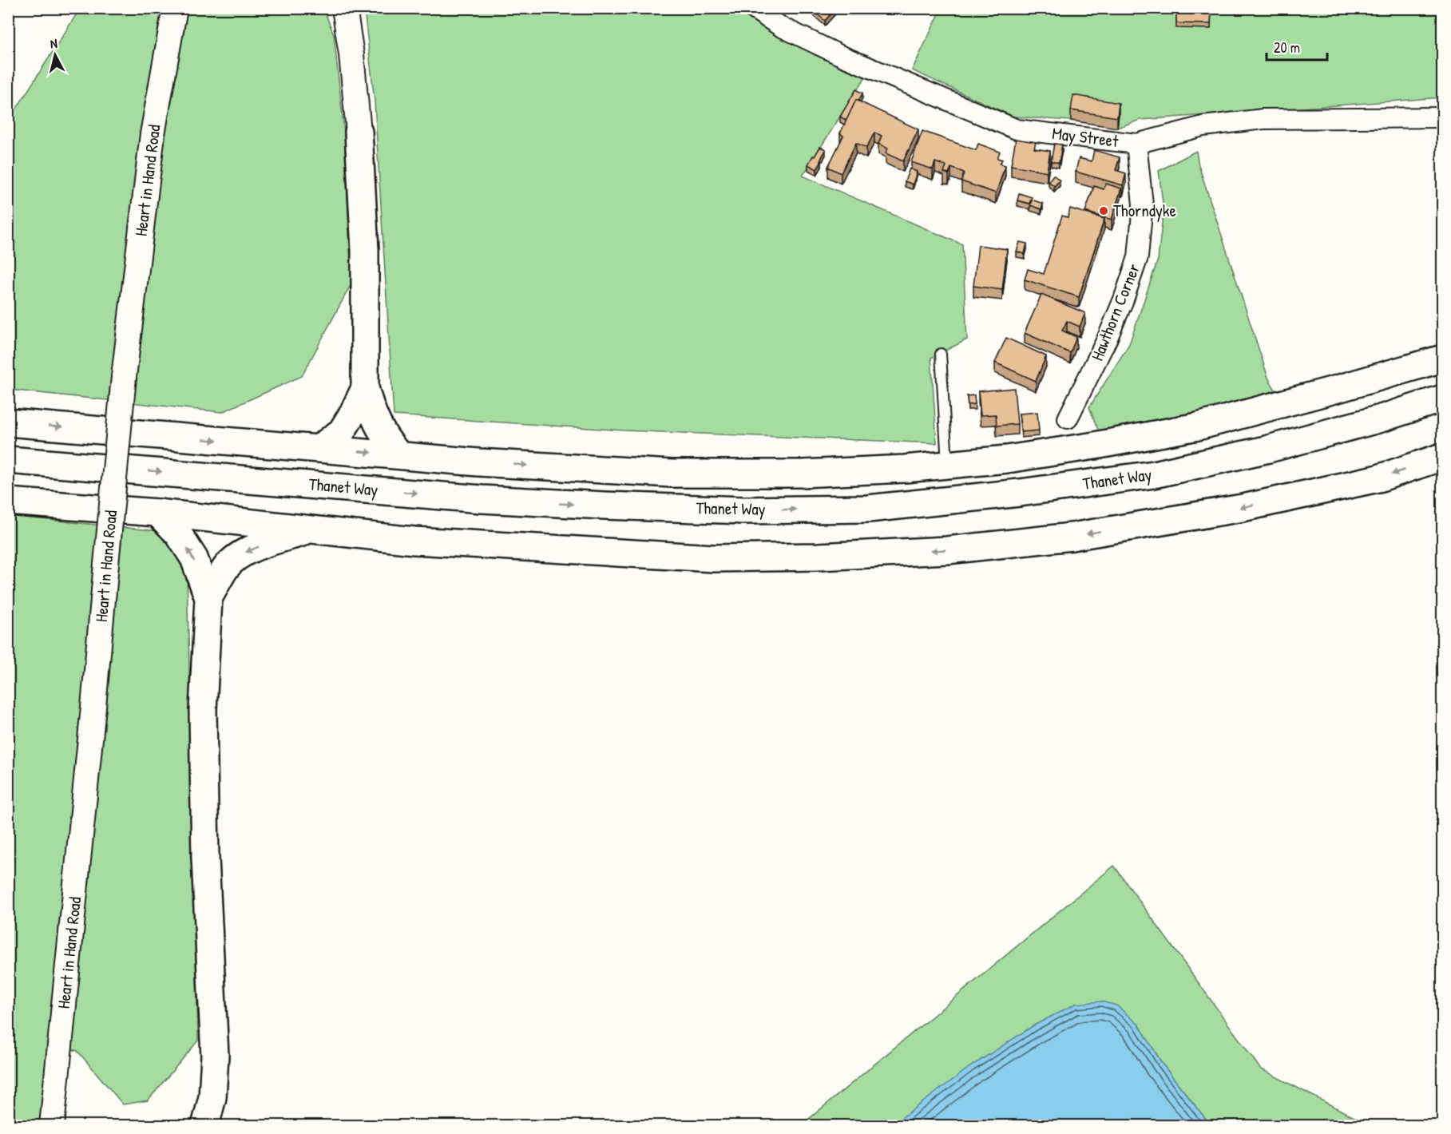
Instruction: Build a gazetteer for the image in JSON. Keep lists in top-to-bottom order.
{
  "streets": {
    "highway": ["Thanet Way"],
    "street": ["May Street", "Heart in Hand Road", "Hawthorn Corner"]
  },
  "crossings": [
    ["May Street", "Hawthorn Corner"]
  ],
  "places": ["Thorndyke"],
  "scale_bar": "20 m",
  "north": "top"
}
